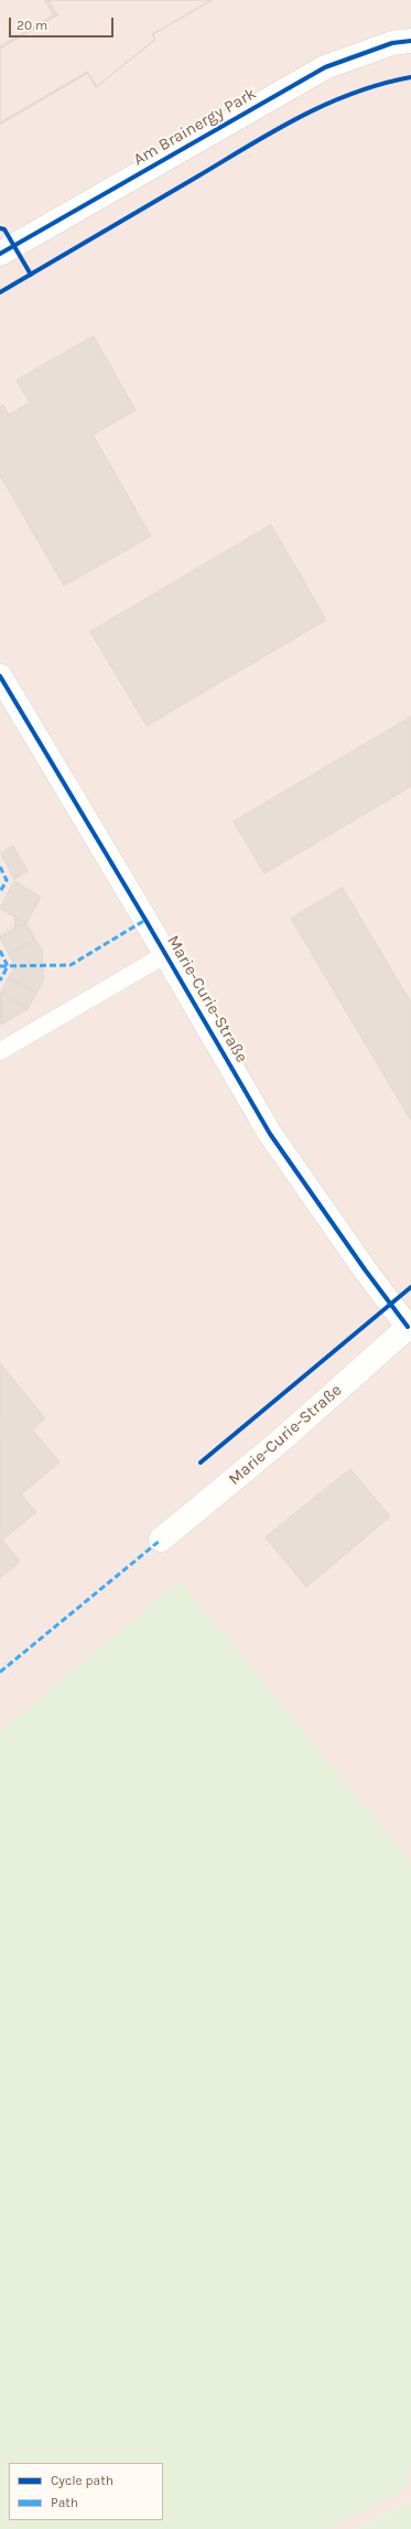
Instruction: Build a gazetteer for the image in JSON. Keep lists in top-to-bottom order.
{
  "streets": {
    "street": ["Am Brainergy Park", "Marie-Curie-Straße"]
  },
  "legend": ["Cycle path", "Path"],
  "scale_bar": "20 m"
}
